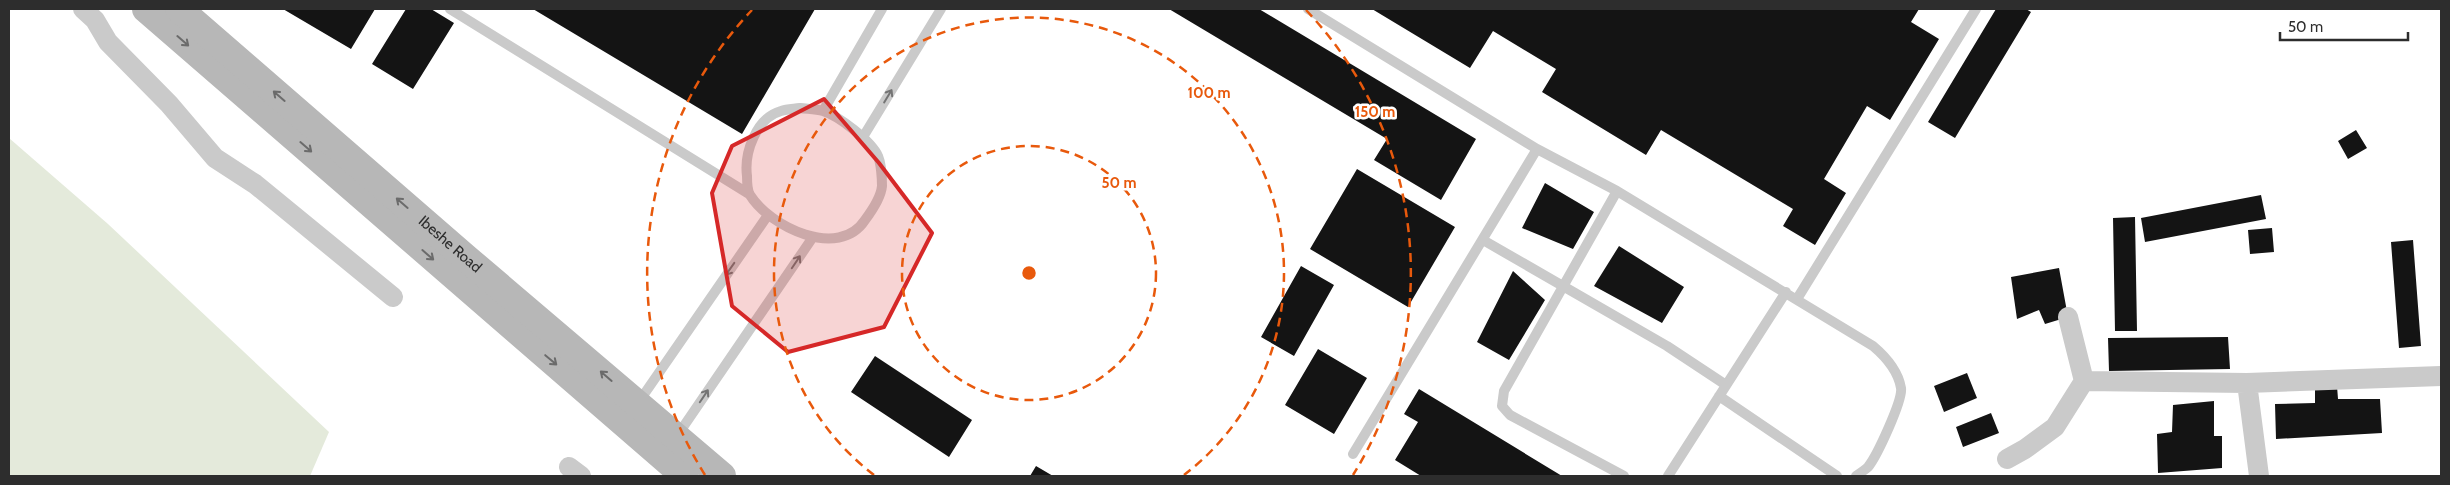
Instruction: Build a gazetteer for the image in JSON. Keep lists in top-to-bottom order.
{
  "streets": {
    "main road": ["Ibeshe Road"]
  },
  "scale_bar": "50 m",
  "rings": ["100 m", "150 m", "50 m"]
}
